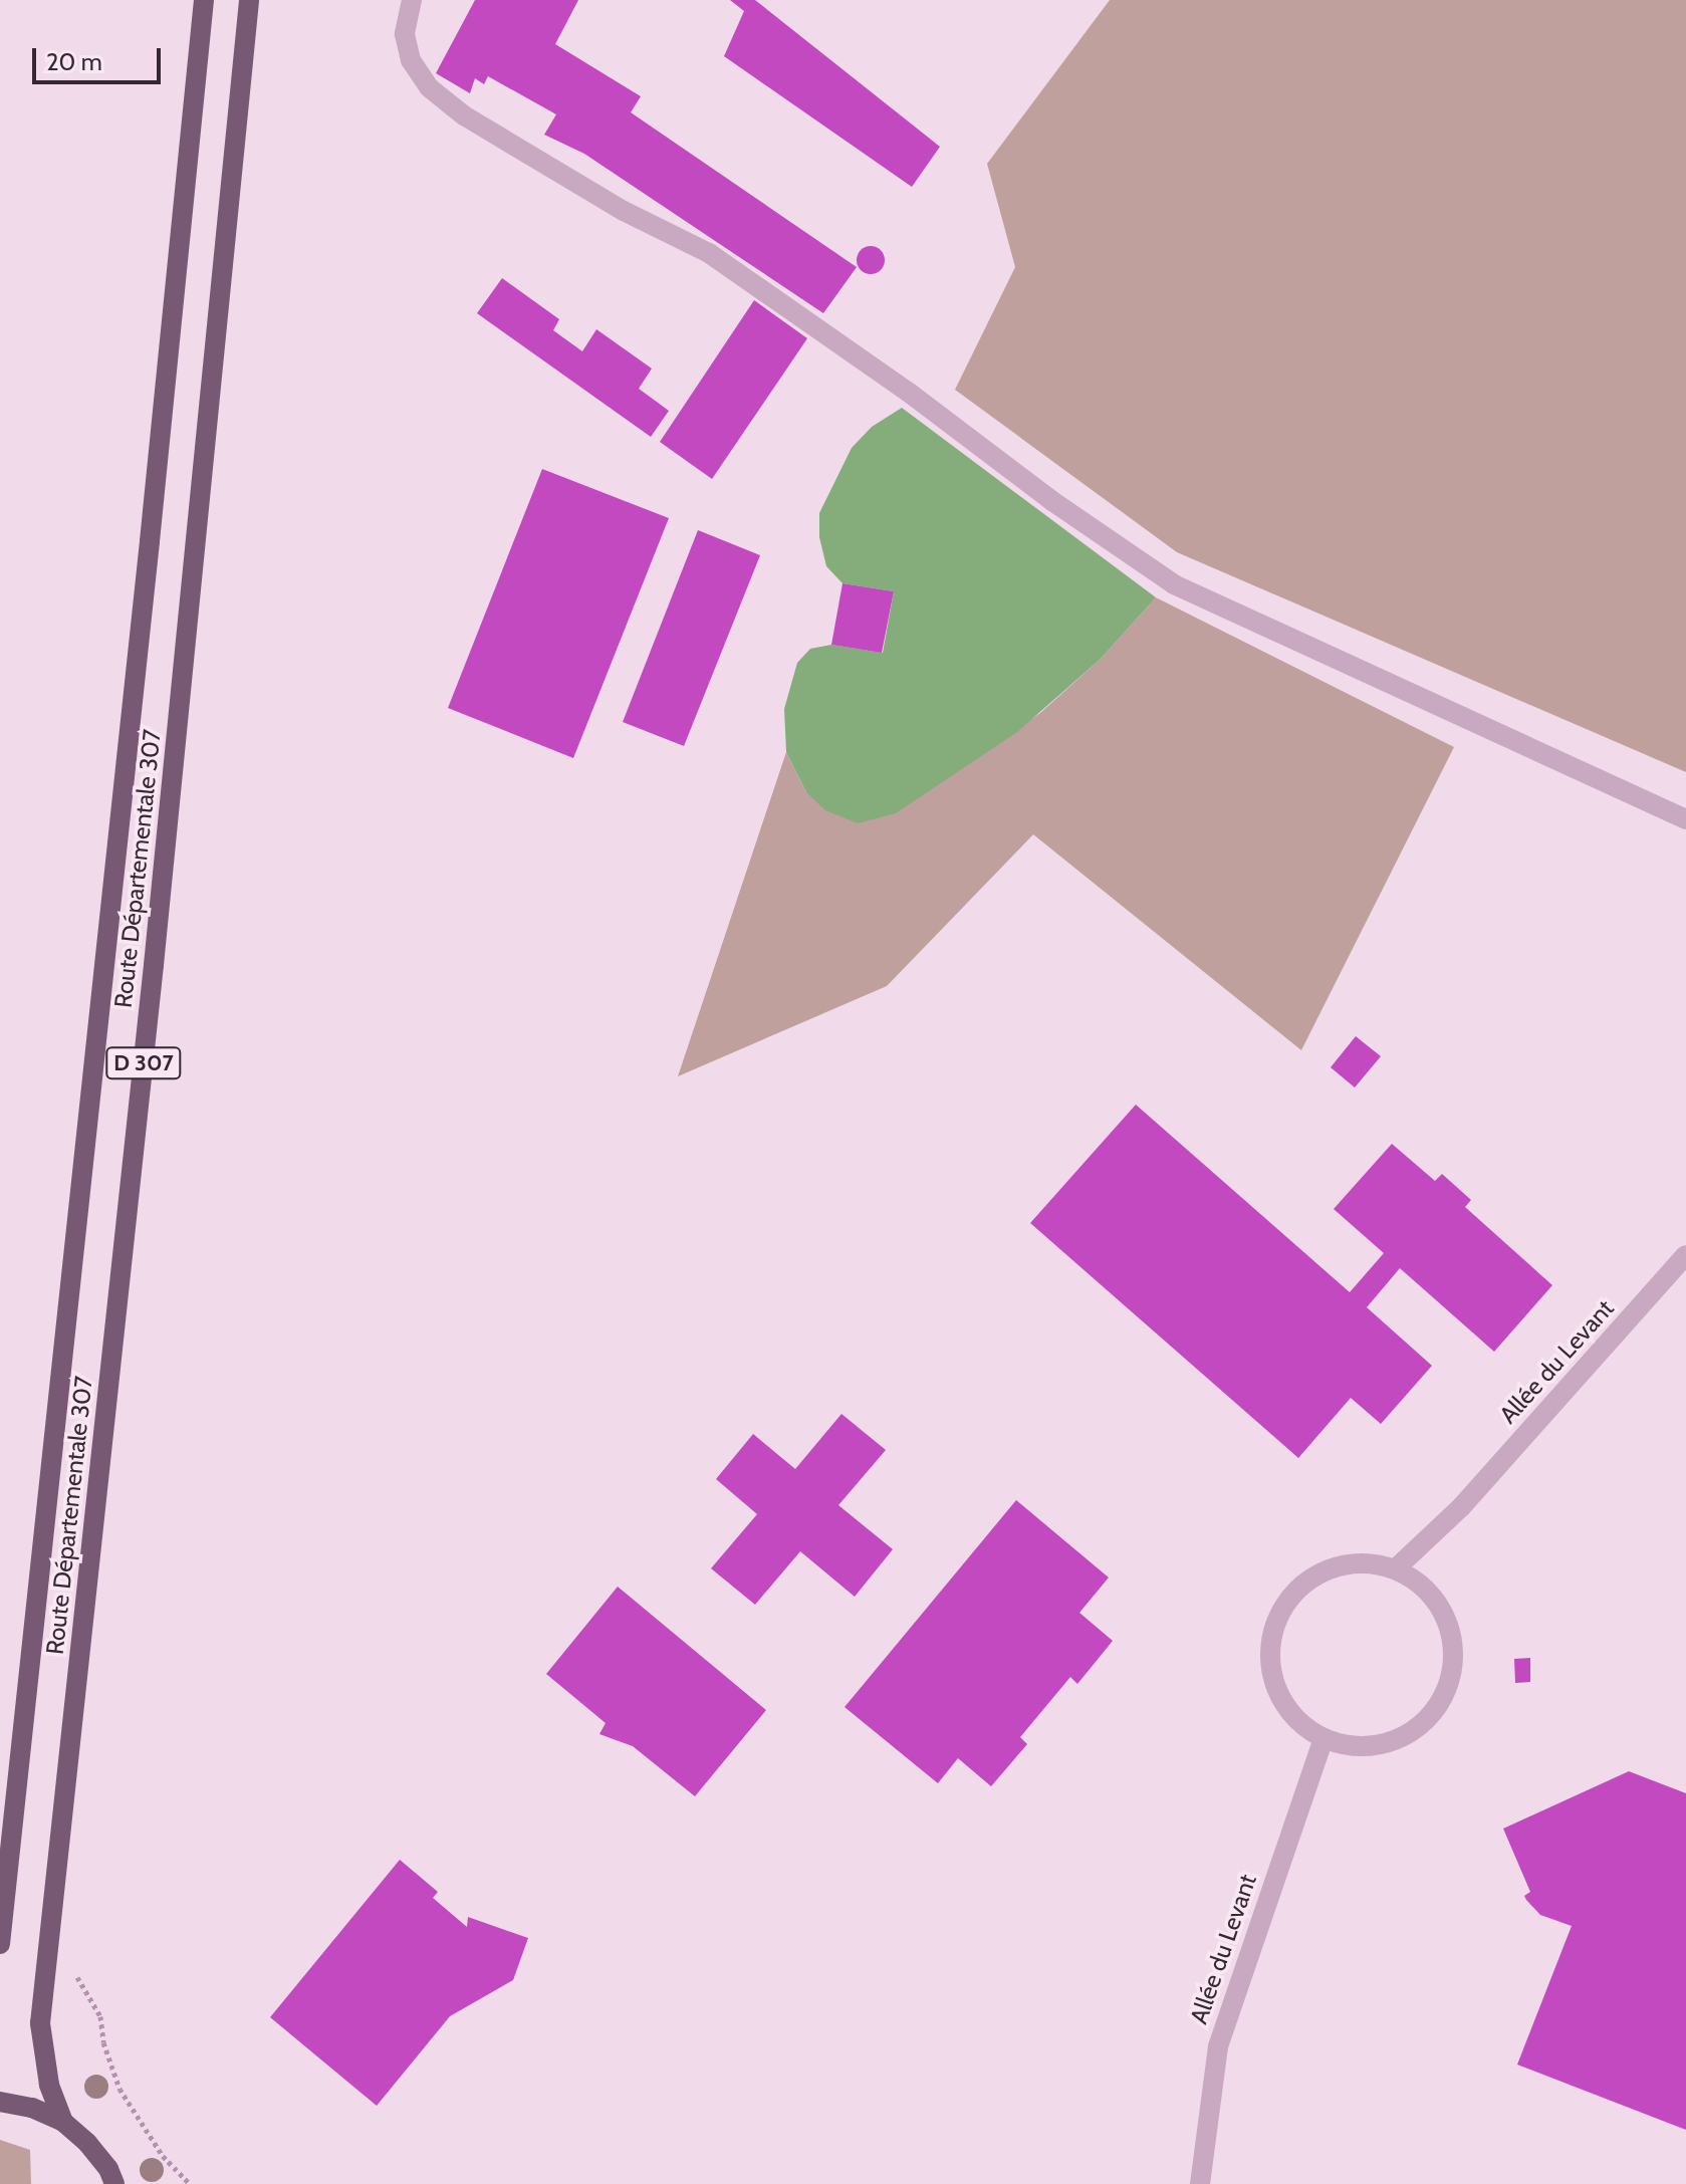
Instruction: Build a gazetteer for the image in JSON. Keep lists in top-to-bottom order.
{
  "streets": {
    "main road": ["Route Départementale 307", "D 307"],
    "street": ["Allée du Levant"]
  },
  "scale_bar": "20 m"
}
